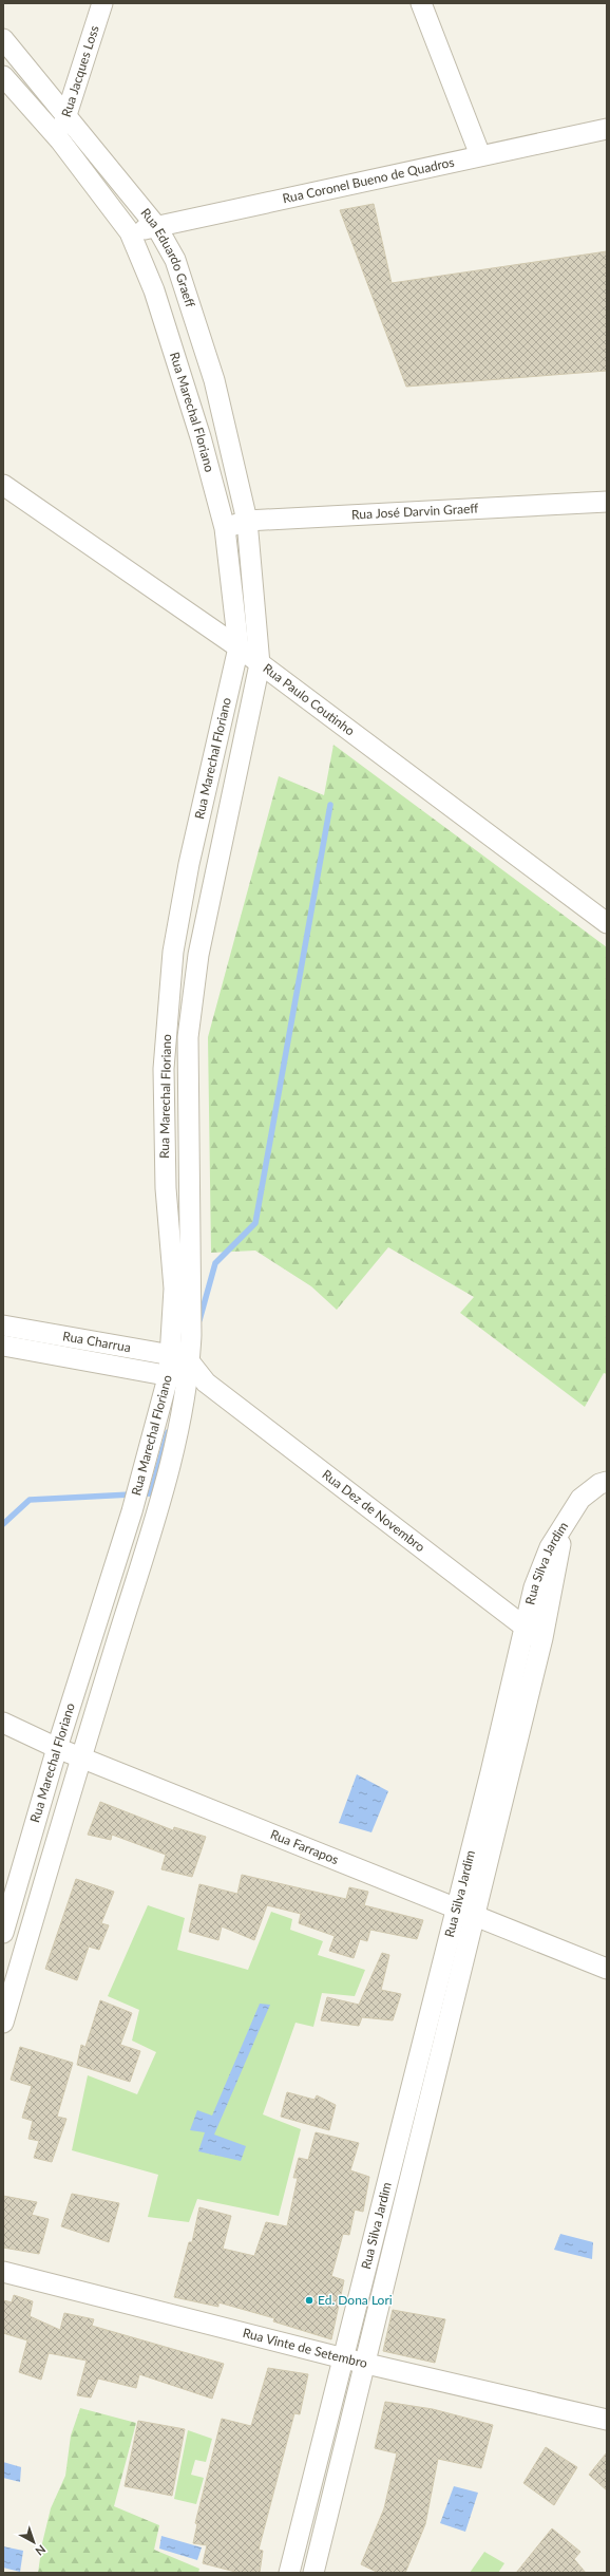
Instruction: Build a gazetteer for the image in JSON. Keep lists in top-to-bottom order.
{
  "streets": {
    "street": [
      "Rua Jacques Loss",
      "Rua Coronel Bueno de Quadros",
      "Rua Eduardo Graeff",
      "Rua Marechal Floriano",
      "Rua José Darvin Graeff",
      "Rua Paulo Coutinho",
      "Rua Charrua",
      "Rua Dez de Novembro",
      "Rua Silva Jardim",
      "Rua Farrapos",
      "Rua Vinte de Setembro"
    ]
  },
  "crossings": [
    ["Rua Jacques Loss", "Rua Eduardo Graeff"],
    ["Rua Coronel Bueno de Quadros", "Rua Eduardo Graeff"],
    ["Rua Coronel Bueno de Quadros", "Rua Marechal Floriano"],
    ["Rua Eduardo Graeff", "Rua Marechal Floriano"],
    ["Rua Eduardo Graeff", "Rua José Darvin Graeff"],
    ["Rua Marechal Floriano", "Rua José Darvin Graeff"],
    ["Rua Marechal Floriano", "Rua Paulo Coutinho"],
    ["Rua Marechal Floriano", "Rua Charrua"],
    ["Rua Marechal Floriano", "Rua Dez de Novembro"],
    ["Rua Marechal Floriano", "Rua Farrapos"],
    ["Rua Charrua", "Rua Dez de Novembro"],
    ["Rua Dez de Novembro", "Rua Silva Jardim"],
    ["Rua Silva Jardim", "Rua Farrapos"],
    ["Rua Silva Jardim", "Rua Vinte de Setembro"]
  ],
  "places": ["Ed. Dona Lori"],
  "north": "bottom right"
}
